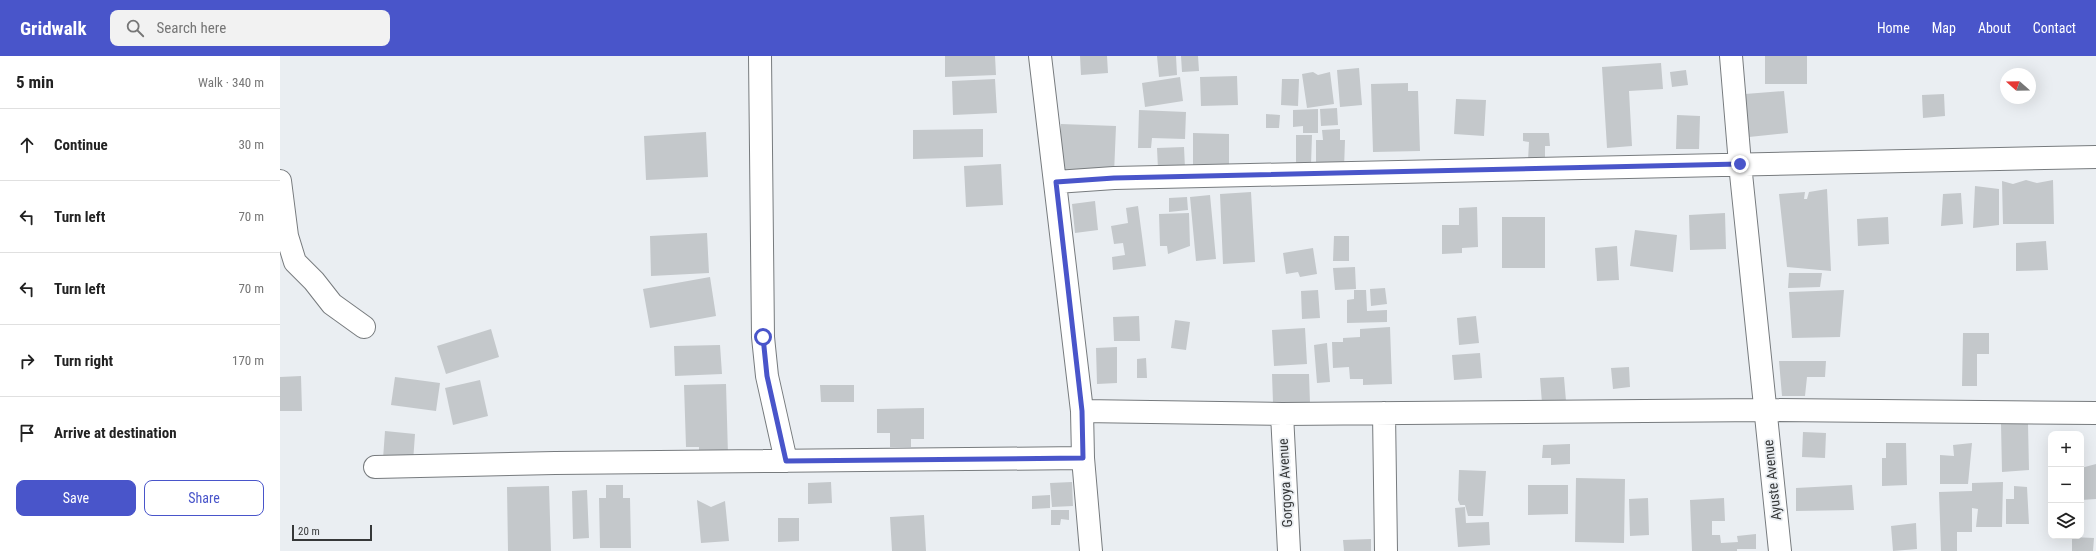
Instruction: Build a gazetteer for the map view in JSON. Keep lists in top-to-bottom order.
{
  "streets": {
    "street": ["Ayuste Avenue", "Gorgoya Avenue"]
  },
  "scale_bar": "20 m",
  "north": "left",
  "page": {
    "header": "Gridwalk",
    "search": "Search here",
    "nav": [
      "Home",
      "Map",
      "About",
      "Contact"
    ],
    "heading": ["5 min", "Walk · 340 m"],
    "list": [
      ["Continue", "30 m"],
      ["Turn left", "70 m"],
      ["Turn left", "70 m"],
      ["Turn right", "170 m"],
      "Arrive at destination"
    ],
    "map_buttons": ["+", "−"],
    "buttons": ["Save", "Share"],
    "scale": "20 m"
  }
}
